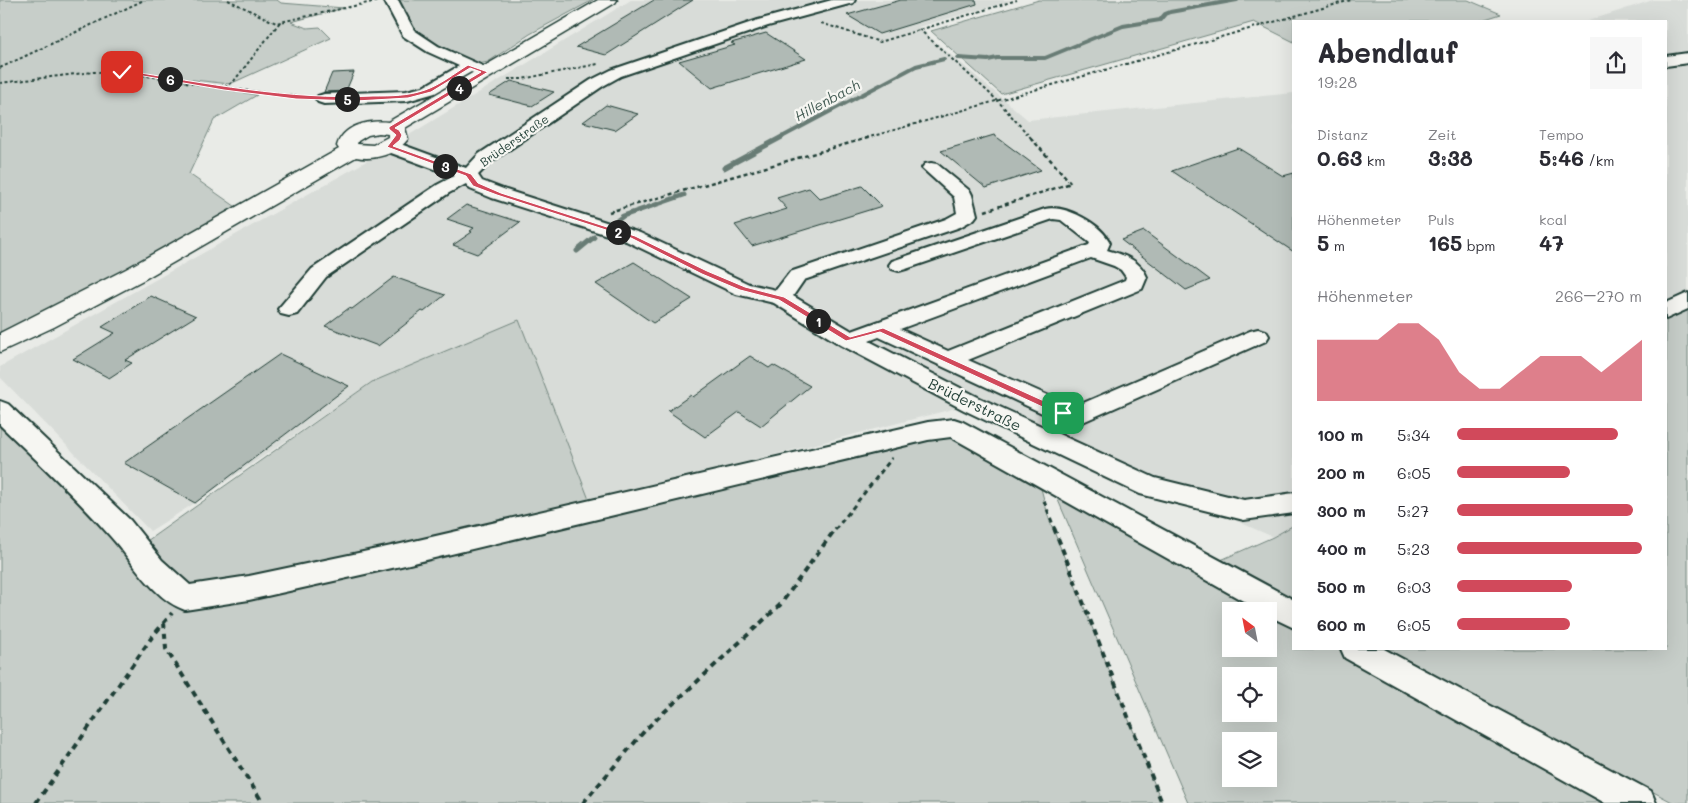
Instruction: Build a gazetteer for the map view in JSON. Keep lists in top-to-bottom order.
{
  "streets": {
    "street": ["Brüderstraße"]
  },
  "water": ["Hillenbach"],
  "north": "top left",
  "page": {
    "heading": ["Abendlauf", "19:28"],
    "pins": [
      "6",
      "4",
      "5",
      "3",
      "2",
      "1"
    ],
    "stats": [
      ["Distanz", "0.63 km"],
      ["Zeit", "3:38"],
      ["Tempo", "5:46 /km"],
      ["Höhenmeter", "5 m"],
      ["Puls", "165 bpm"],
      ["kcal", "47"]
    ],
    "chart": ["Höhenmeter", "266–270 m"],
    "list": [
      {
        "name": "100 m",
        "note": "5:34"
      },
      {
        "name": "200 m",
        "note": "6:05"
      },
      {
        "name": "300 m",
        "note": "5:27"
      },
      {
        "name": "400 m",
        "note": "5:23"
      },
      {
        "name": "500 m",
        "note": "6:03"
      },
      {
        "name": "600 m",
        "note": "6:05"
      }
    ]
  }
}
